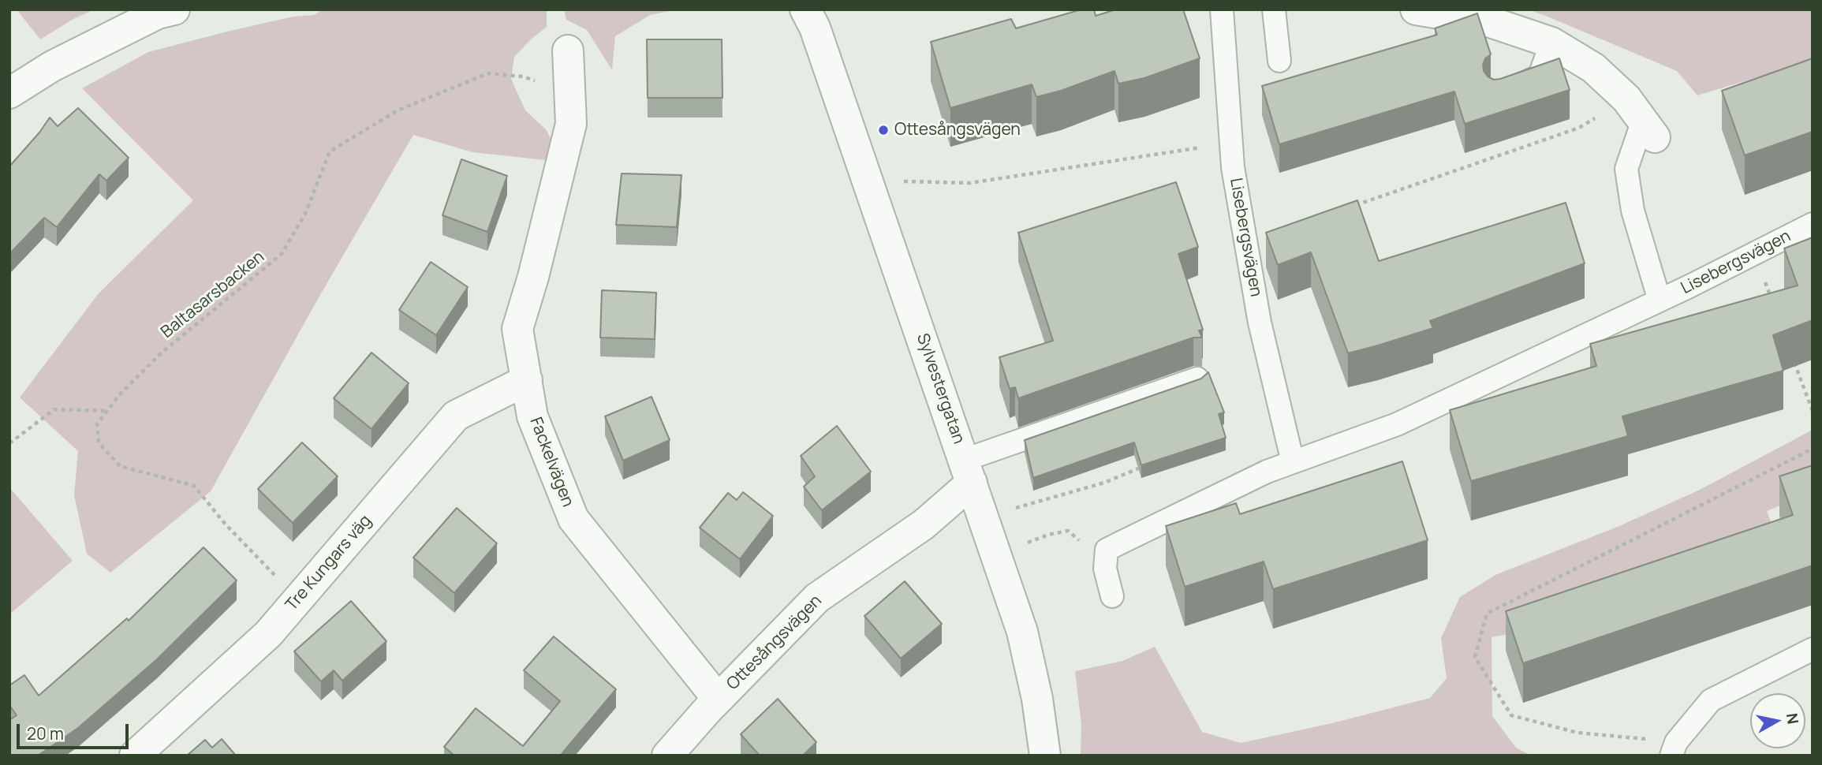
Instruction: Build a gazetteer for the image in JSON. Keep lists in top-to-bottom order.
{
  "streets": {
    "street": [
      "Sylvestergatan",
      "Fackelvägen",
      "Tre Kungars väg",
      "Ottesångsvägen"
    ],
    "lane": ["Lisebergsvägen"],
    "path": ["Baltasarsbacken"]
  },
  "crossings": [
    ["Baltasarsbacken", "Fackelvägen"],
    ["Baltasarsbacken", "Tre Kungars väg"],
    ["Sylvestergatan", "Ottesångsvägen"],
    ["Fackelvägen", "Tre Kungars väg"],
    ["Fackelvägen", "Ottesångsvägen"]
  ],
  "places": ["Ottesångsvägen"],
  "scale_bar": "20 m",
  "north": "right"
}
